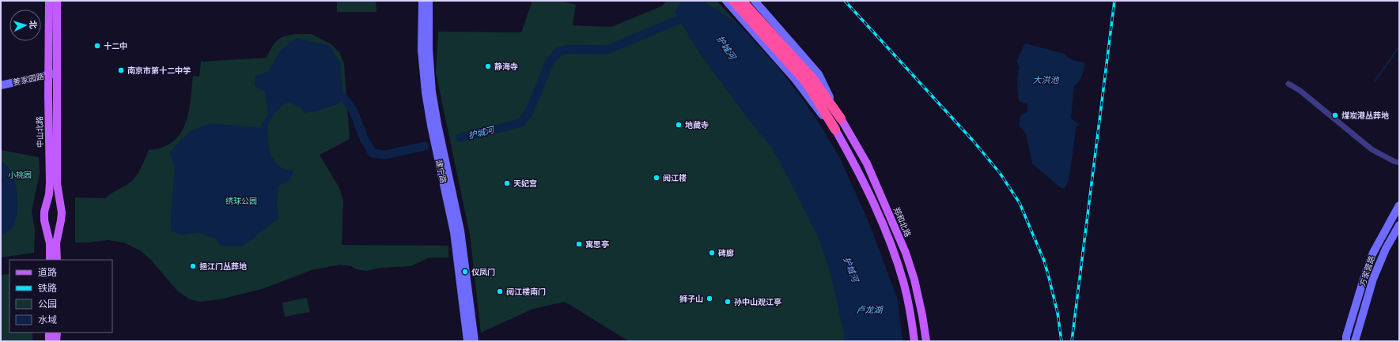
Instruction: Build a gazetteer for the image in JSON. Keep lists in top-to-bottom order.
{
  "streets": {
    "highway": ["郑和北路"],
    "main road": [
      "姜家园路",
      "中山北路",
      "建宁路",
      "方家营路"
    ]
  },
  "crossings": [
    ["姜家园路", "中山北路"]
  ],
  "water": ["护城河", "大洪池", "卢龙湖"],
  "parks": ["小桃园", "绣球公园"],
  "places": [
    "十二中",
    "静海寺",
    "南京市第十二中学",
    "煤炭港丛葬地",
    "地藏寺",
    "阅江楼",
    "天妃宫",
    "寓思亭",
    "碑廊",
    "挹江门丛葬地",
    "仪凤门",
    "阅江楼南门",
    "狮子山",
    "孙中山观江亭"
  ],
  "legend": [
    "道路",
    "铁路",
    "公园",
    "水域"
  ],
  "north": "right"
}
